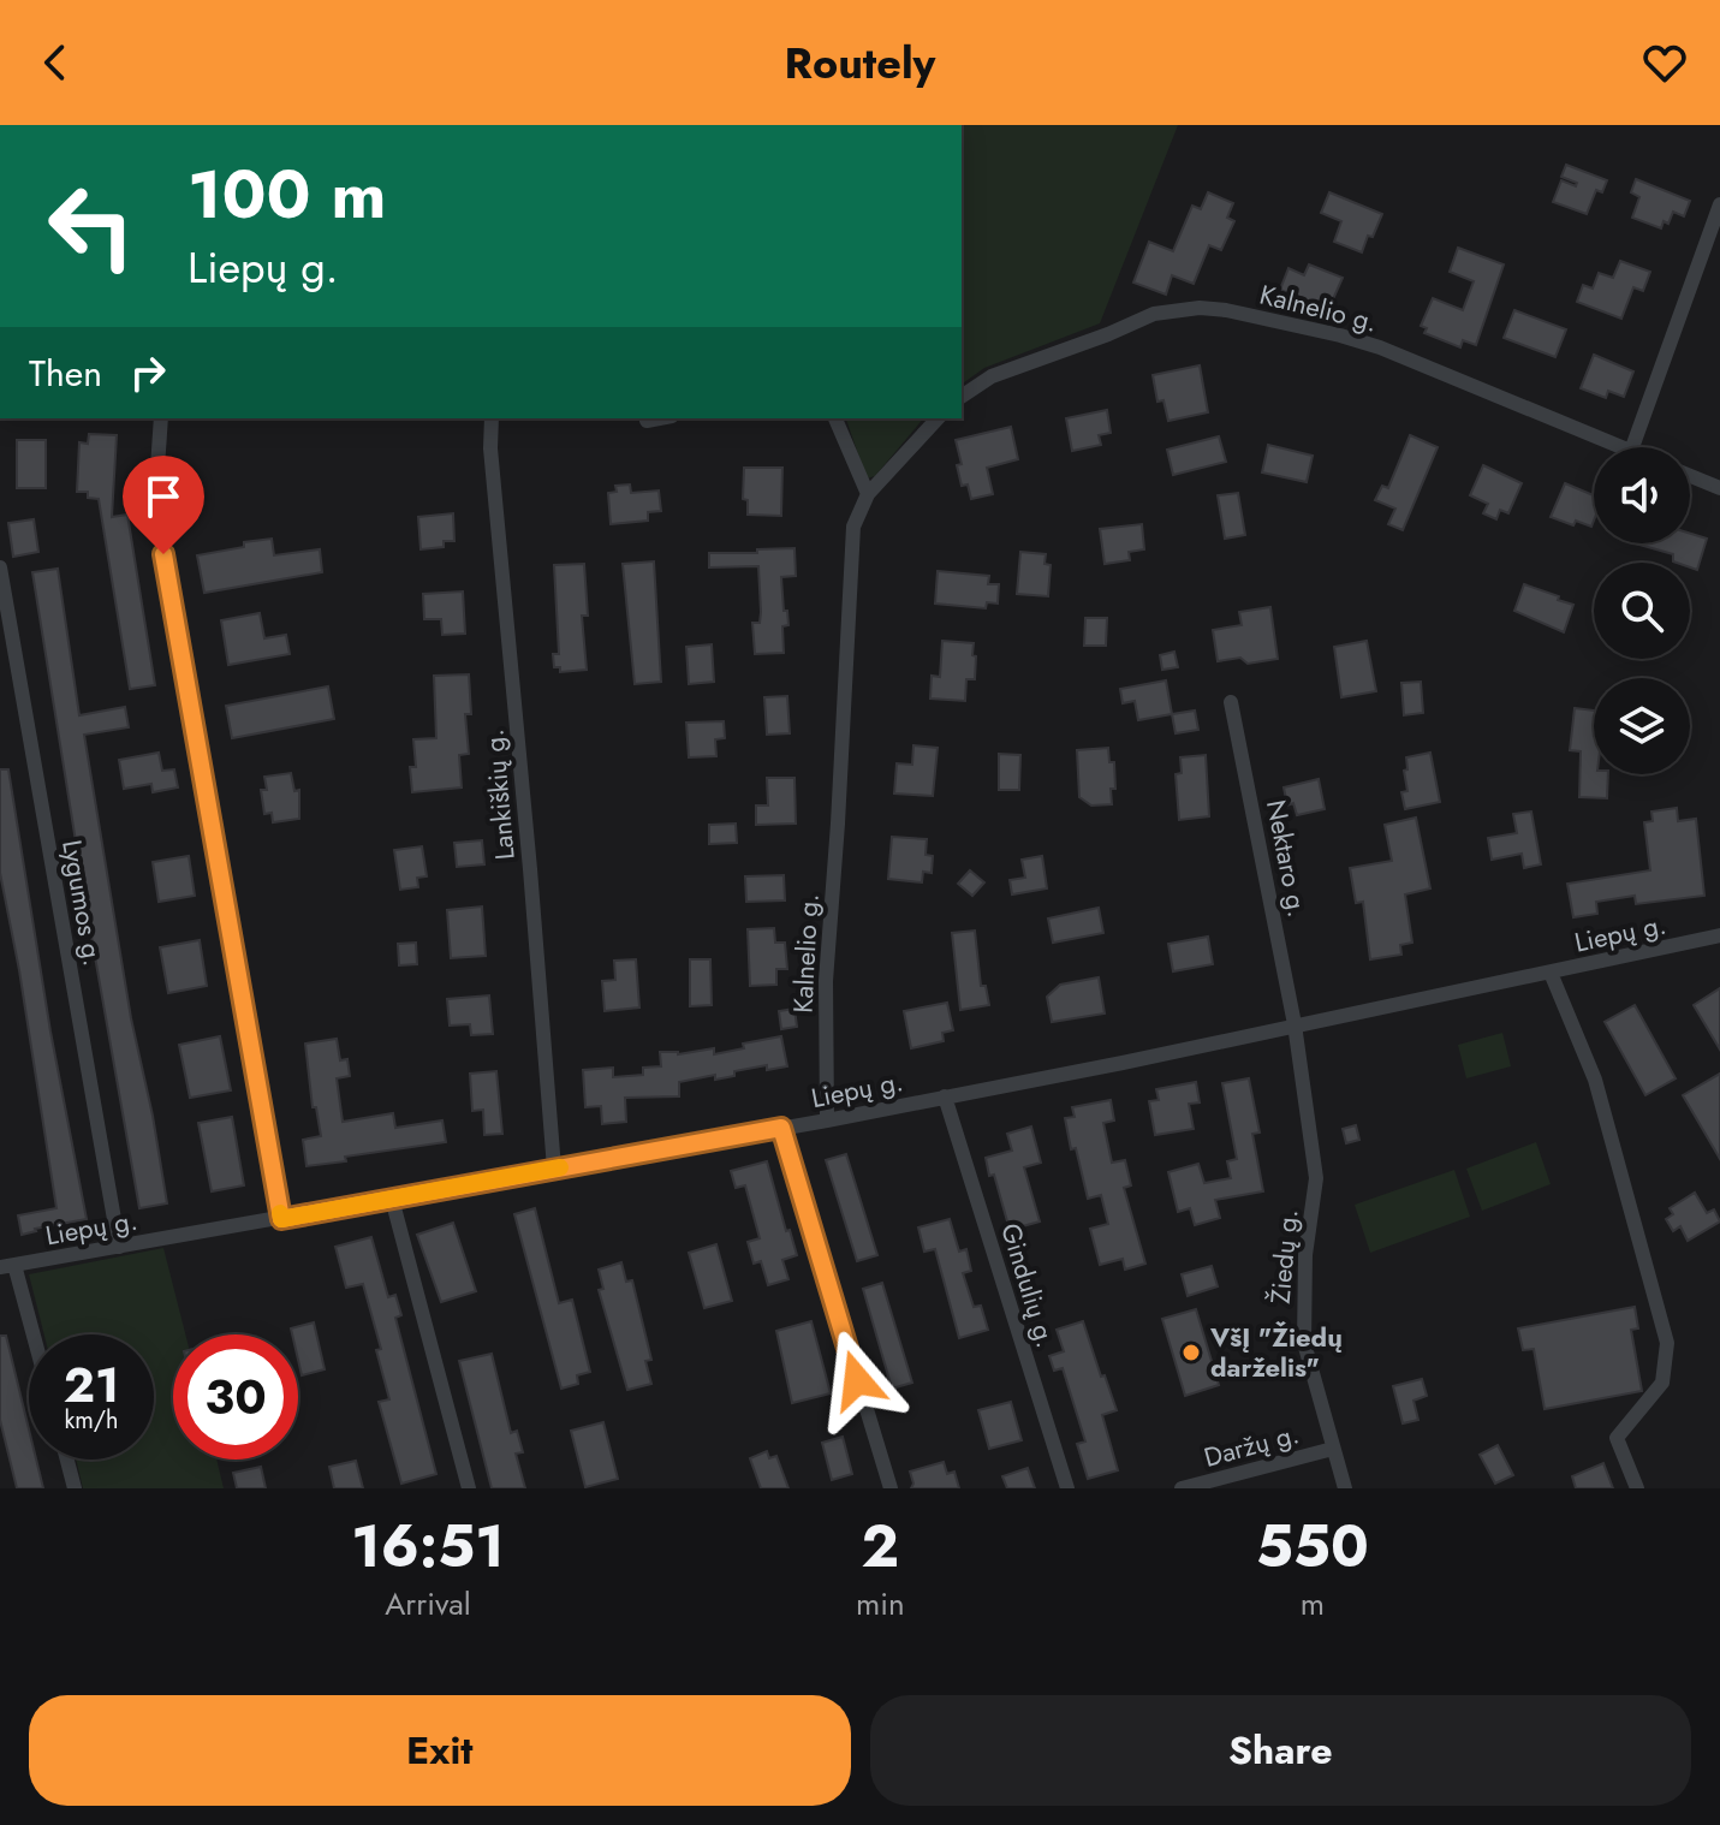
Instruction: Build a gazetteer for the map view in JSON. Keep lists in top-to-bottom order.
{
  "streets": {
    "street": [
      "Kalnelio g.",
      "Lankiškių g.",
      "Nektaro g.",
      "Lygumos g.",
      "Liepų g.",
      "Žiedų g.",
      "Gindulių g.",
      "Daržų g."
    ]
  },
  "crossings": [
    ["Kalnelio g.", "Liepų g."],
    ["Lankiškių g.", "Liepų g."],
    ["Nektaro g.", "Liepų g."],
    ["Nektaro g.", "Žiedų g."],
    ["Lygumos g.", "Liepų g."],
    ["Liepų g.", "Žiedų g."],
    ["Liepų g.", "Gindulių g."],
    ["Žiedų g.", "Daržų g."]
  ],
  "places": ["VšĮ \"Žiedų darželis\""],
  "page": {
    "header": "Routely",
    "turn": ["100 m", "Liepų g."],
    "then": "Then",
    "speed": "21 km/h",
    "limit": "30",
    "eta": [
      "16:51",
      "Arrival",
      "2",
      "min",
      "550",
      "m"
    ],
    "buttons": ["Exit", "Share"]
  }
}
